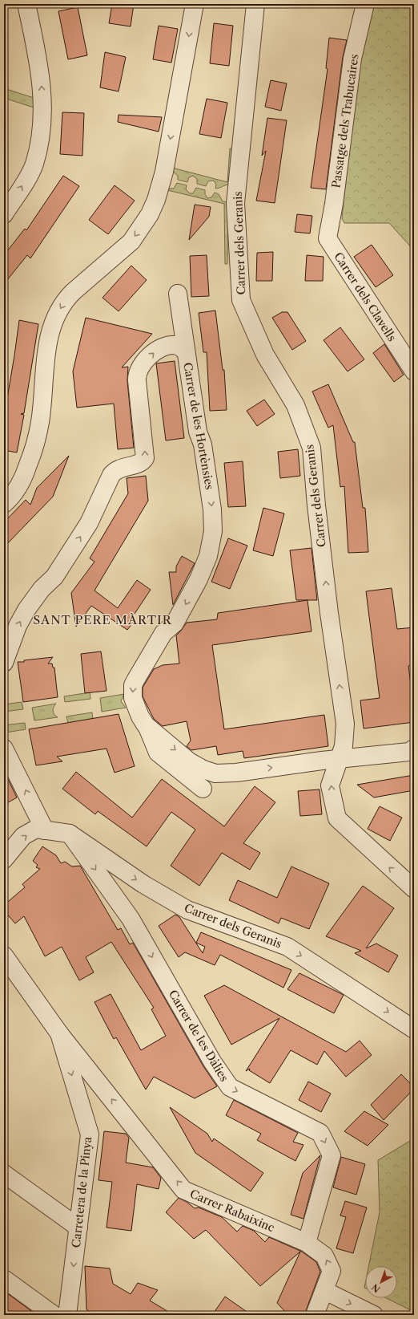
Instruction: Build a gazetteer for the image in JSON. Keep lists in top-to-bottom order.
{
  "streets": {
    "street": [
      "Passatge dels Trabucaires",
      "Carrer dels Geranis",
      "Carrer dels Clavells",
      "Carrer de les Hortènsies",
      "Carrer de les Dàlies",
      "Carretera de la Pinya",
      "Carrer Rabaixinc"
    ]
  },
  "crossings": [
    ["Passatge dels Trabucaires", "Carrer dels Clavells"],
    ["Carrer dels Geranis", "Carrer de les Hortènsies"],
    ["Carrer dels Geranis", "Carrer de les Dàlies"],
    ["Carrer de les Dàlies", "Carrer Rabaixinc"],
    ["Carretera de la Pinya", "Carrer Rabaixinc"]
  ],
  "one_way": ["Carrer de les Dàlies", "Carretera de la Pinya", "Carrer Rabaixinc"],
  "districts": ["SANT PERE MÀRTIR"],
  "north": "bottom left"
}
